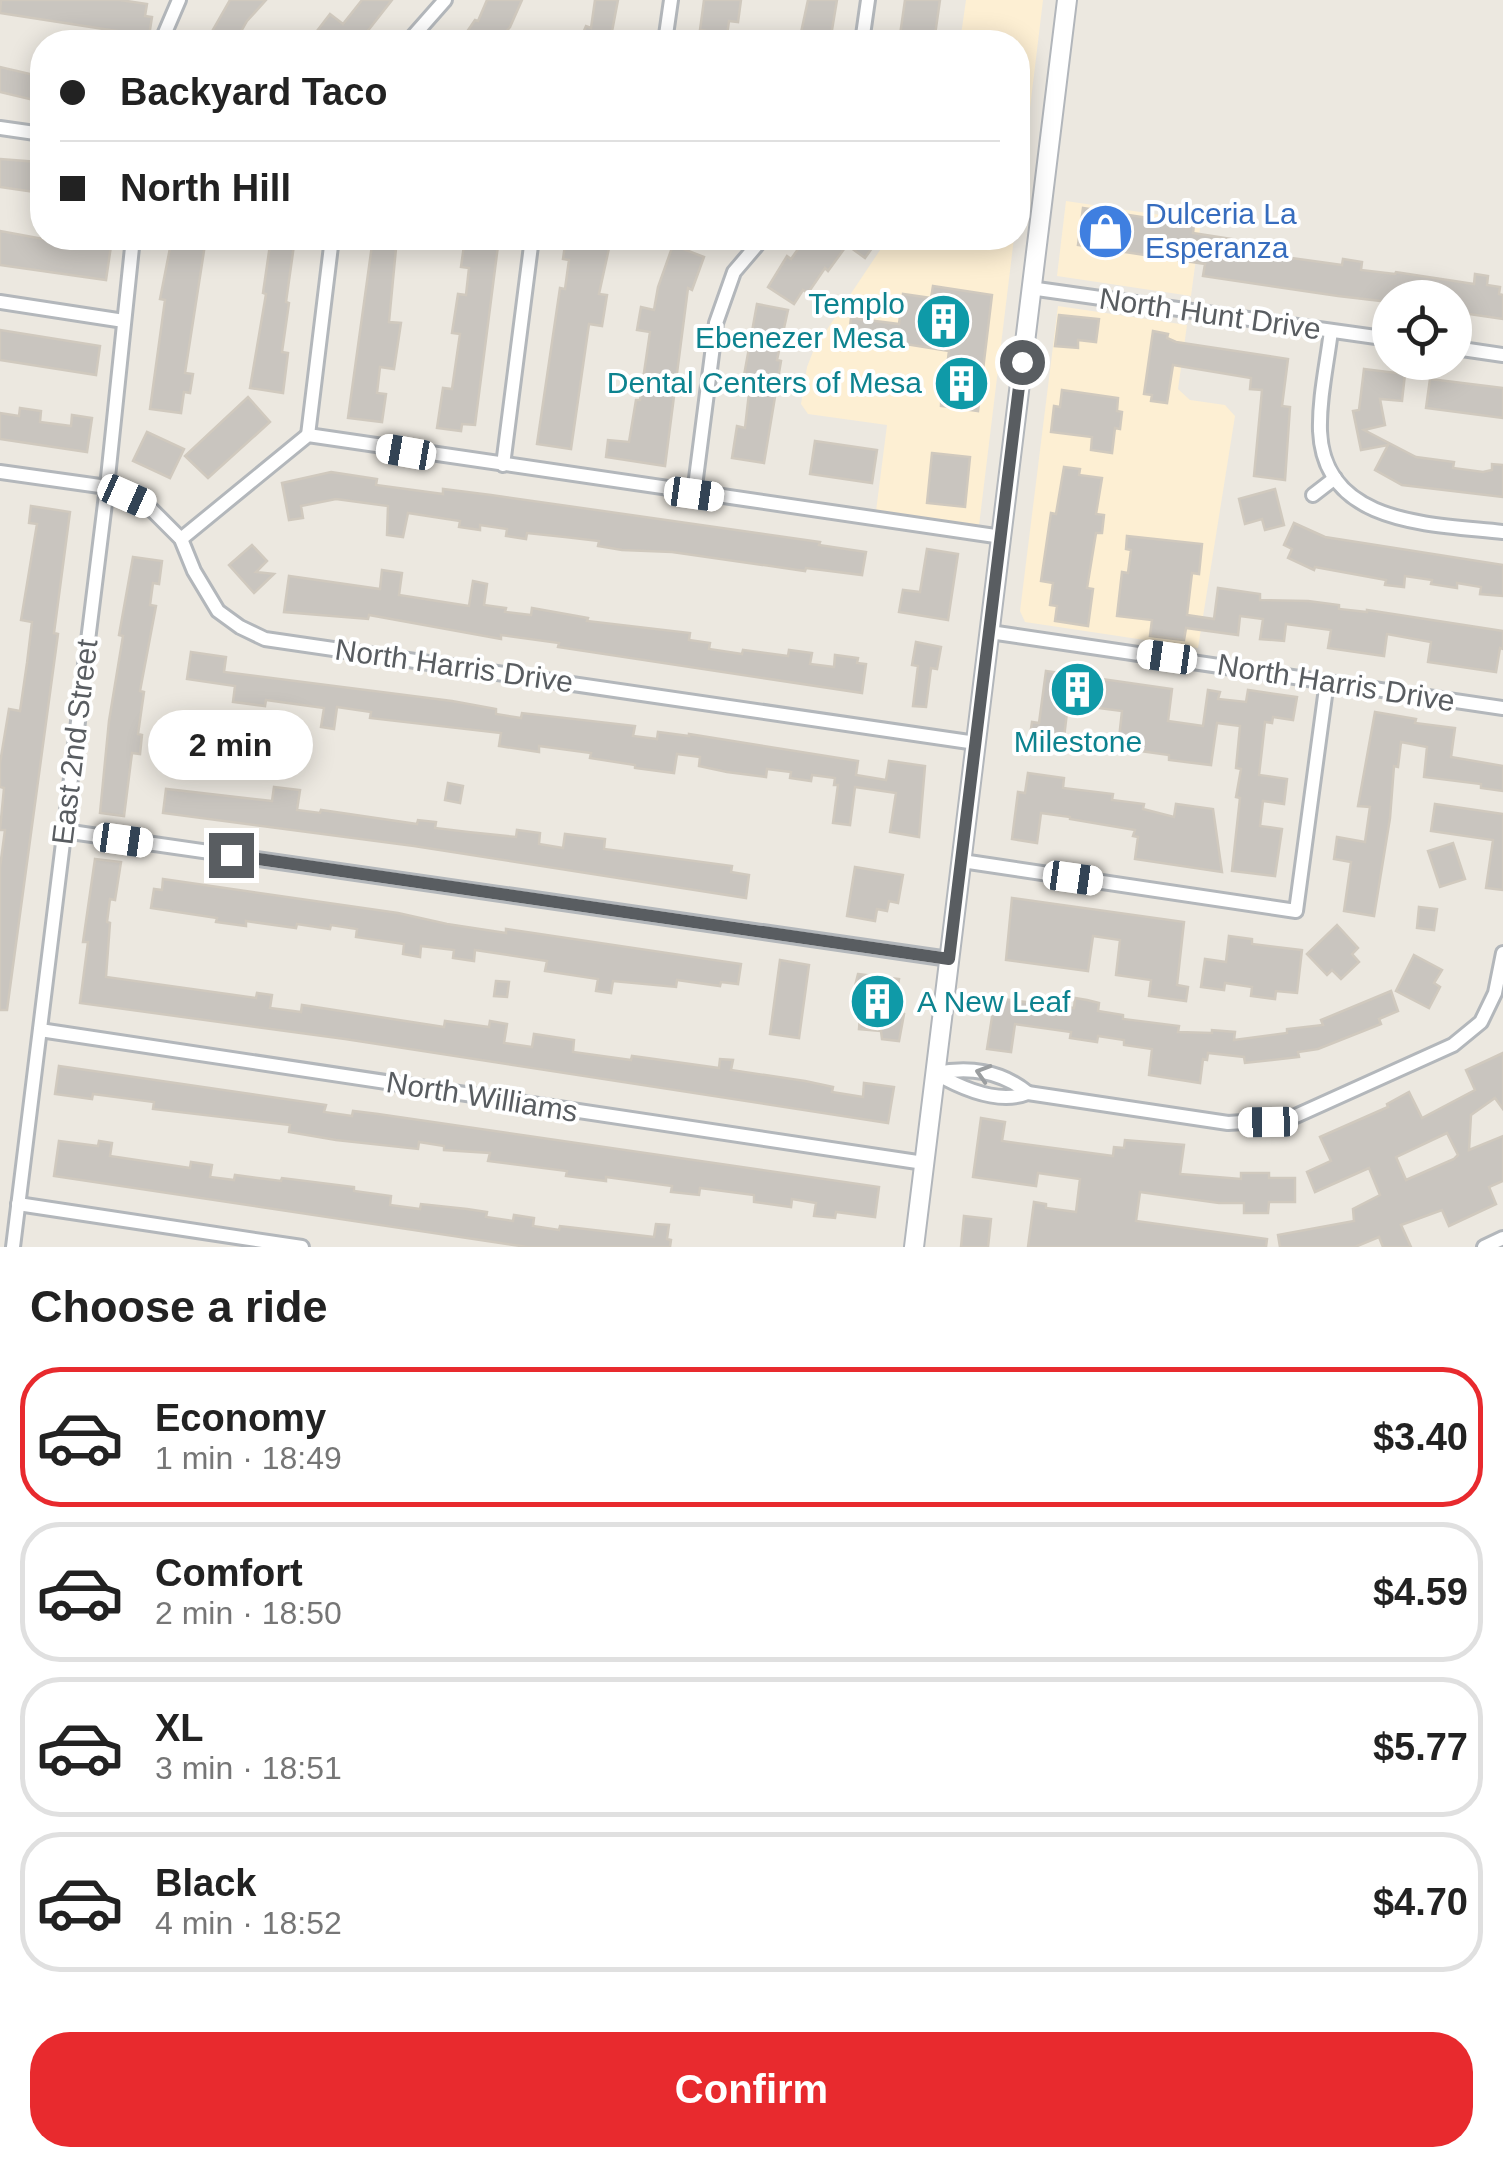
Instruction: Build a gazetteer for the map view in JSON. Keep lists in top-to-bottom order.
{
  "streets": {
    "street": [
      "North Hunt Drive",
      "North Harris Drive",
      "East 2nd Street",
      "North Williams"
    ]
  },
  "crossings": [
    ["North Harris Drive", "East 2nd Street"],
    ["East 2nd Street", "North Williams"]
  ],
  "places": {
    "shop": ["Dulceria La Esperanza"],
    "building": [
      "Templo Ebenezer Mesa",
      "Dental Centers of Mesa",
      "Milestone",
      "A New Leaf"
    ]
  },
  "page": {
    "banner": ["Backyard Taco", "North Hill"],
    "bubble": "2 min",
    "heading": "Choose a ride",
    "list": [
      {
        "name": "Economy",
        "note": "1 min · 18:49",
        "value": "$3.40"
      },
      {
        "name": "Comfort",
        "note": "2 min · 18:50",
        "value": "$4.59"
      },
      {
        "name": "XL",
        "note": "3 min · 18:51",
        "value": "$5.77"
      },
      {
        "name": "Black",
        "note": "4 min · 18:52",
        "value": "$4.70"
      }
    ],
    "buttons": "Confirm"
  }
}
